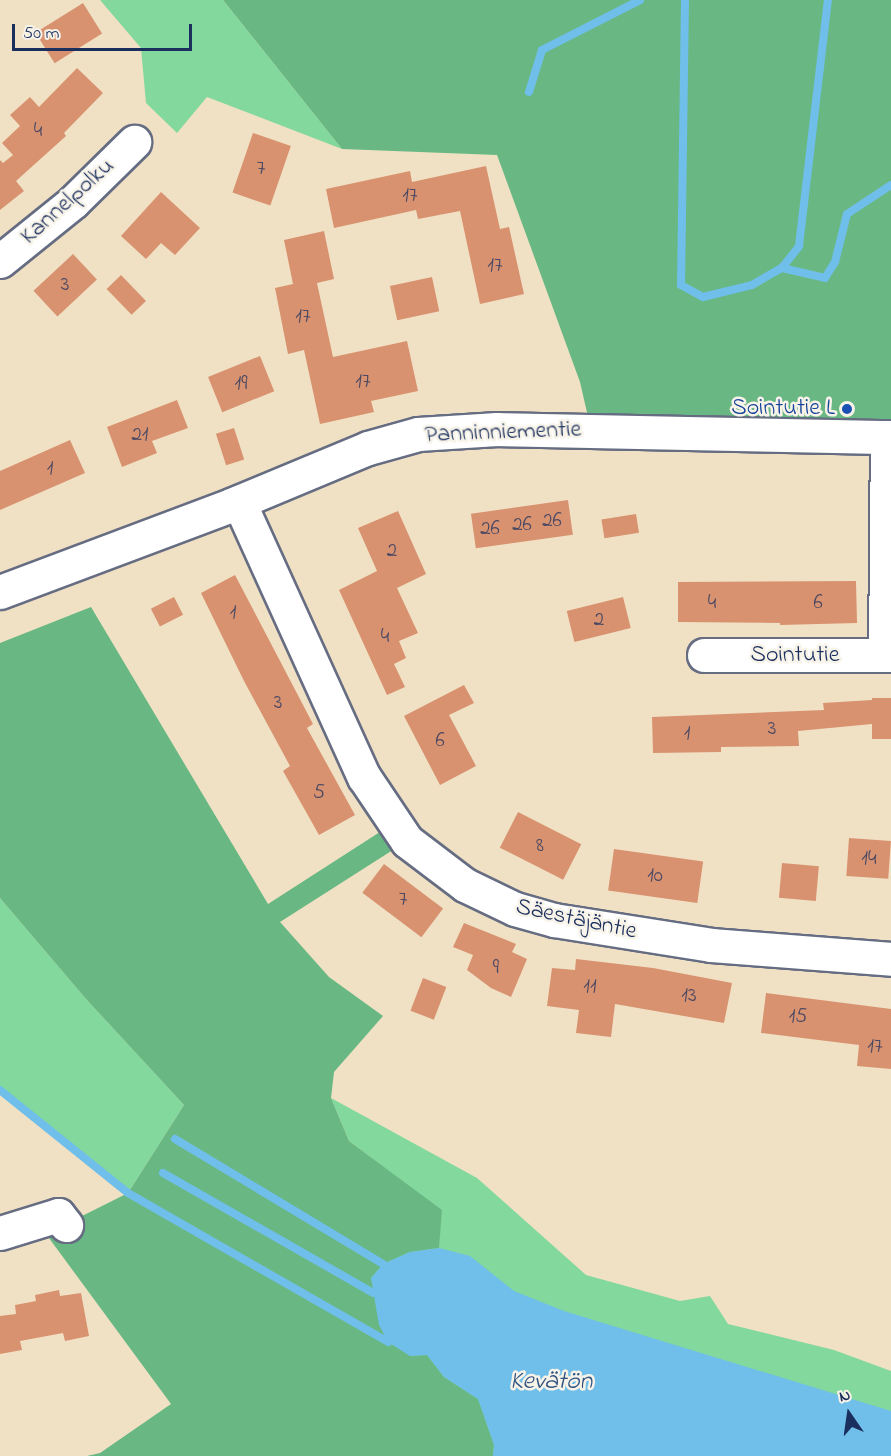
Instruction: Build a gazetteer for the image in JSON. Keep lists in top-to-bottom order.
{
  "streets": {
    "street": [
      "Kannelpolku",
      "Panninniementie",
      "Sointutie",
      "Säestäjäntie"
    ]
  },
  "crossings": [
    ["Panninniementie", "Sointutie"],
    ["Panninniementie", "Säestäjäntie"]
  ],
  "water": ["Kevätön"],
  "places": ["Sointutie L"],
  "house_numbers": [
    "4",
    "7",
    "17",
    "17",
    "3",
    "17",
    "17",
    "19",
    "21",
    "1",
    "26",
    "26",
    "26",
    "2",
    "4",
    "6",
    "1",
    "2",
    "4",
    "3",
    "3",
    "1",
    "6",
    "5",
    "8",
    "14",
    "10",
    "7",
    "9",
    "11",
    "13",
    "15",
    "17"
  ],
  "scale_bar": "50 m",
  "north": "top"
}
